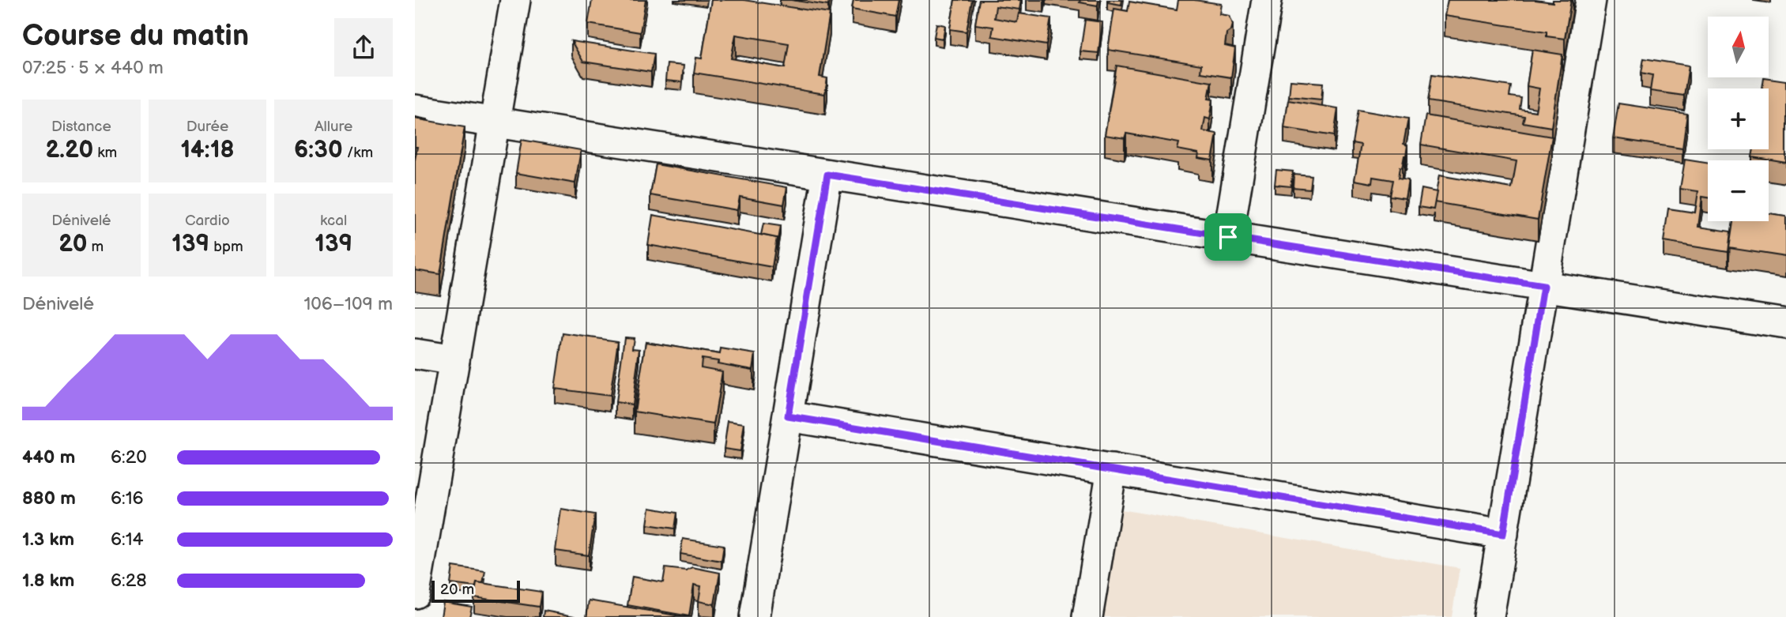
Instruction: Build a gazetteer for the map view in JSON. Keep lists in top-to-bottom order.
{
  "scale_bar": "20 m",
  "north": "top",
  "page": {
    "heading": ["Course du matin", "07:25 · 5 × 440 m"],
    "map_buttons": ["+", "−"],
    "stats": [
      ["Distance", "2.20 km"],
      ["Durée", "14:18"],
      ["Allure", "6:30 /km"],
      ["Dénivelé", "20 m"],
      ["Cardio", "139 bpm"],
      ["kcal", "139"]
    ],
    "chart": ["Dénivelé", "106–109 m"],
    "list": [
      {
        "name": "440 m",
        "note": "6:20"
      },
      {
        "name": "880 m",
        "note": "6:16"
      },
      {
        "name": "1.3 km",
        "note": "6:14"
      },
      {
        "name": "1.8 km",
        "note": "6:28"
      }
    ],
    "scale": "20 m"
  }
}
